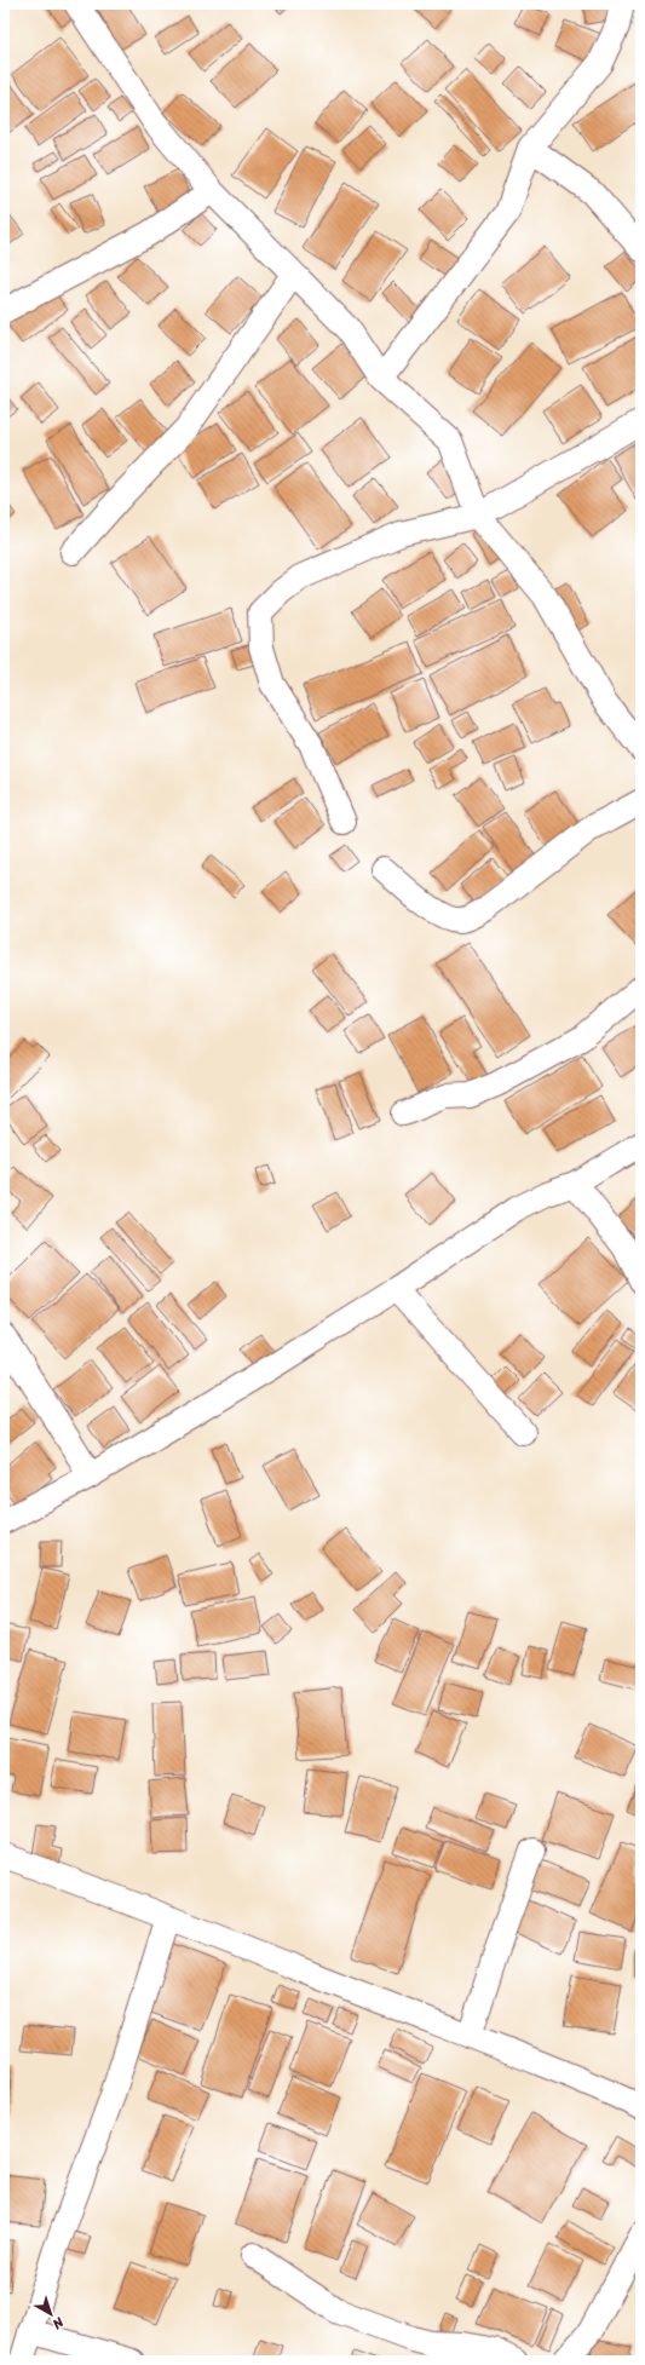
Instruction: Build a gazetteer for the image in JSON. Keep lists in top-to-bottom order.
{
  "north": "bottom right"
}
